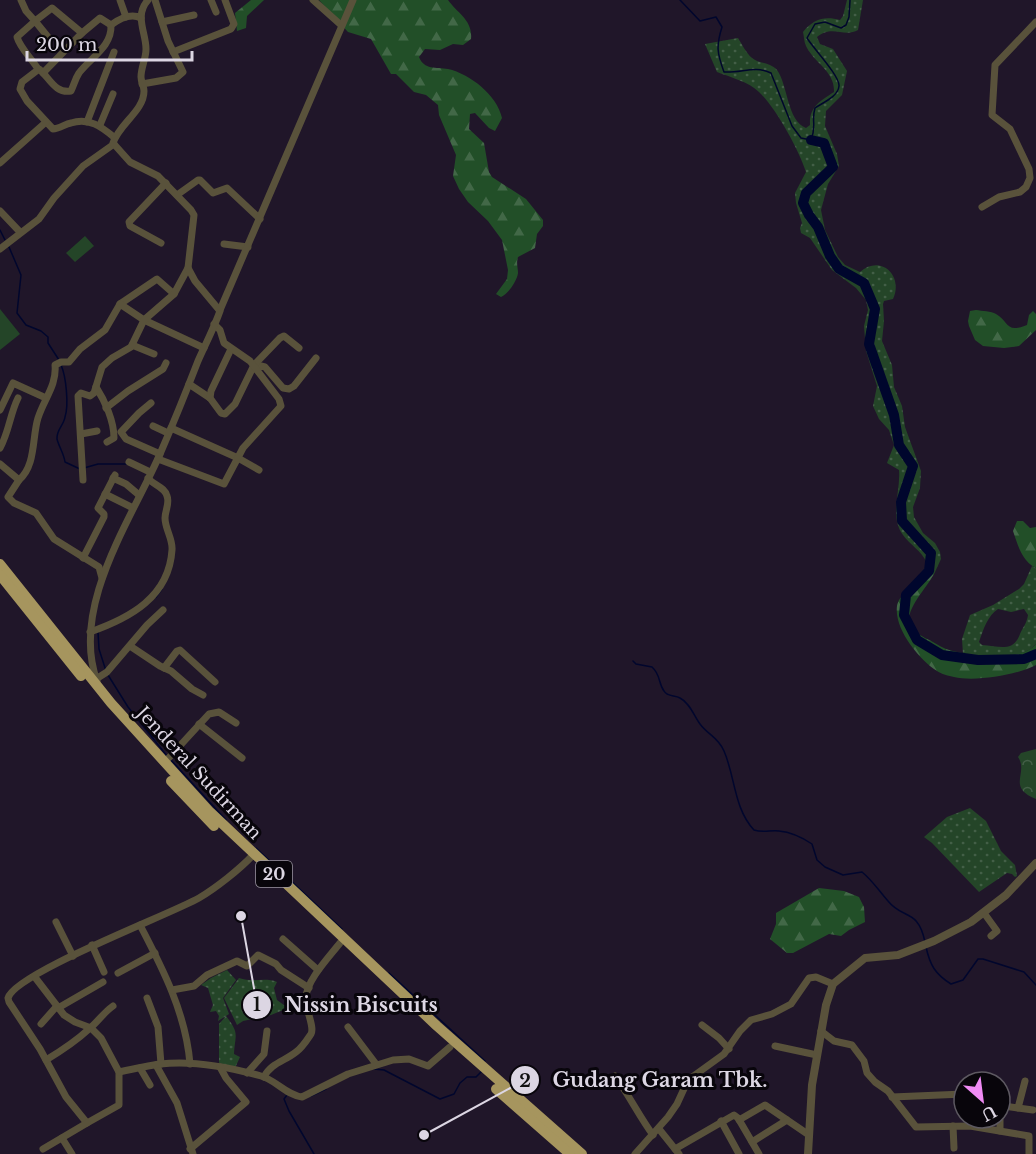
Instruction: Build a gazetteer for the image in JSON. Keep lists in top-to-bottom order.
{
  "streets": {
    "highway": ["Jenderal Sudirman", "20"]
  },
  "places": ["Nissin Biscuits", "Gudang Garam Tbk."],
  "scale_bar": "200 m",
  "north": "bottom right"
}
